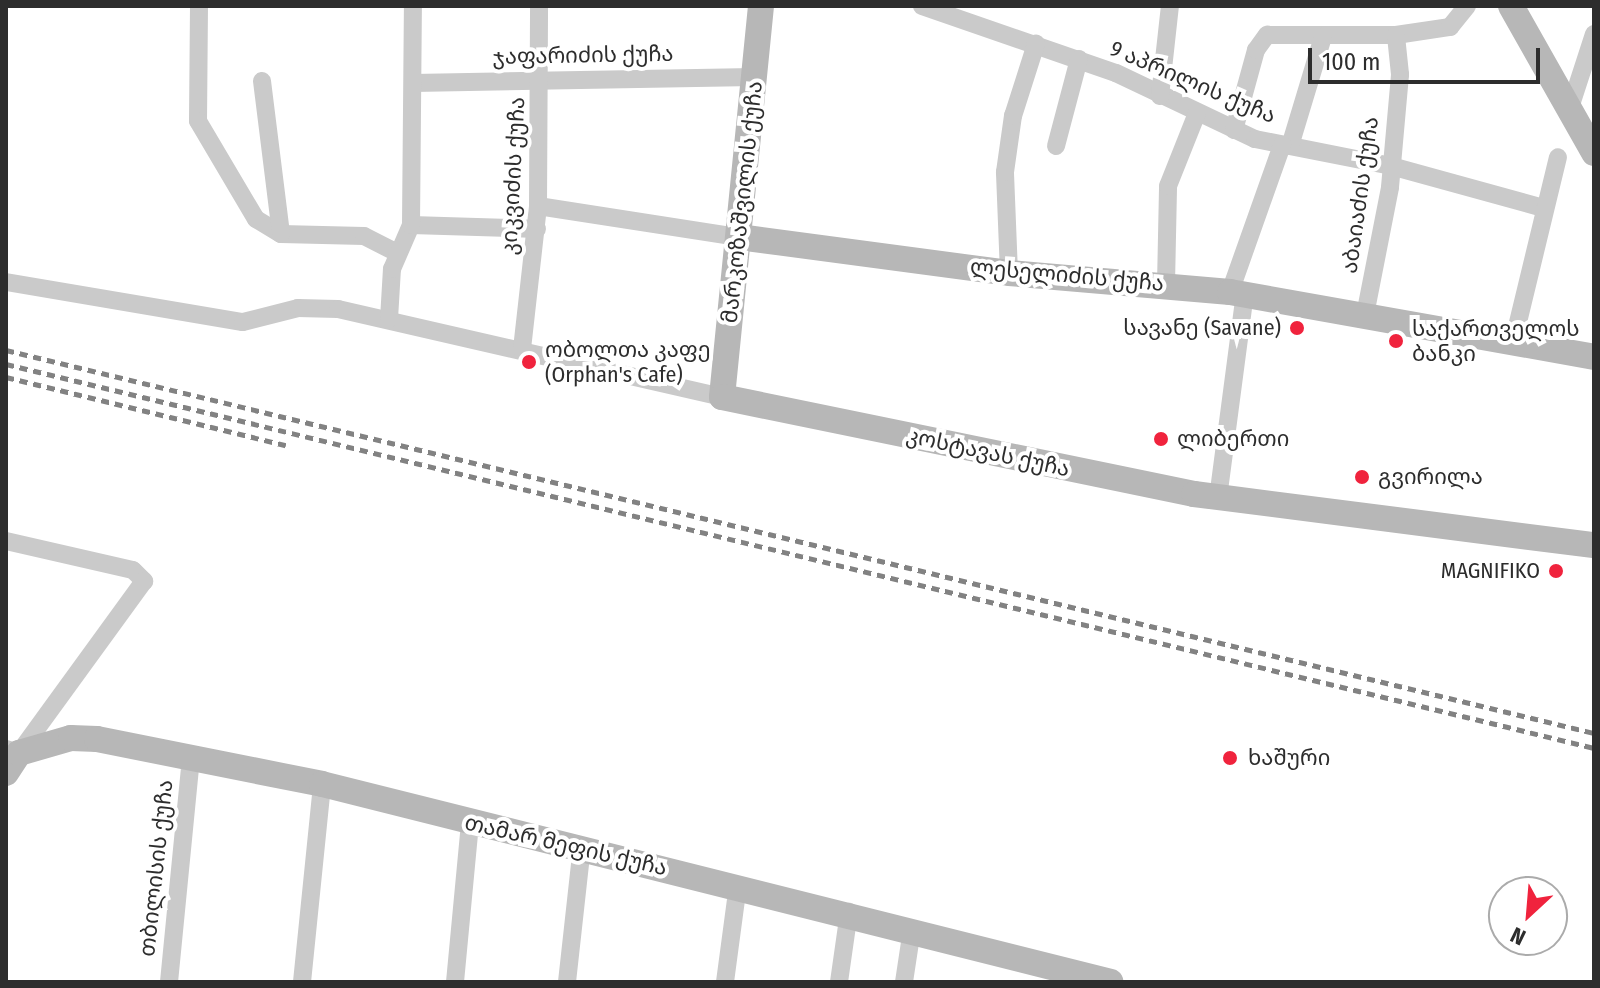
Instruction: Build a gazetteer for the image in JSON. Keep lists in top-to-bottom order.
{
  "streets": {
    "street": [
      "ჯაფარიძის ქუჩა",
      "9 აპრილის ქუჩა",
      "კიკვიძის ქუჩა",
      "აბაიაძის ქუჩა",
      "მარკოზაშვილის ქუჩა",
      "ლესელიძის ქუჩა",
      "კოსტავას ქუჩა",
      "თამარ მეფის ქუჩა",
      "თბილისის ქუჩა"
    ]
  },
  "crossings": [
    ["ჯაფარიძის ქუჩა", "კიკვიძის ქუჩა"],
    ["ჯაფარიძის ქუჩა", "მარკოზაშვილის ქუჩა"],
    ["9 აპრილის ქუჩა", "აბაიაძის ქუჩა"],
    ["კიკვიძის ქუჩა", "ლესელიძის ქუჩა"],
    ["კიკვიძის ქუჩა", "კოსტავას ქუჩა"],
    ["აბაიაძის ქუჩა", "ლესელიძის ქუჩა"],
    ["მარკოზაშვილის ქუჩა", "ლესელიძის ქუჩა"],
    ["მარკოზაშვილის ქუჩა", "კოსტავას ქუჩა"],
    ["თამარ მეფის ქუჩა", "თბილისის ქუჩა"]
  ],
  "places": [
    "სავანე (Savane)",
    "საქართველოს ბანკი",
    "ობოლთა კაფე (Orphan's Cafe)",
    "ლიბერთი",
    "გვირილა",
    "MAGNIFIKO",
    "ხაშური"
  ],
  "scale_bar": "100 m",
  "north": "bottom left"
}
